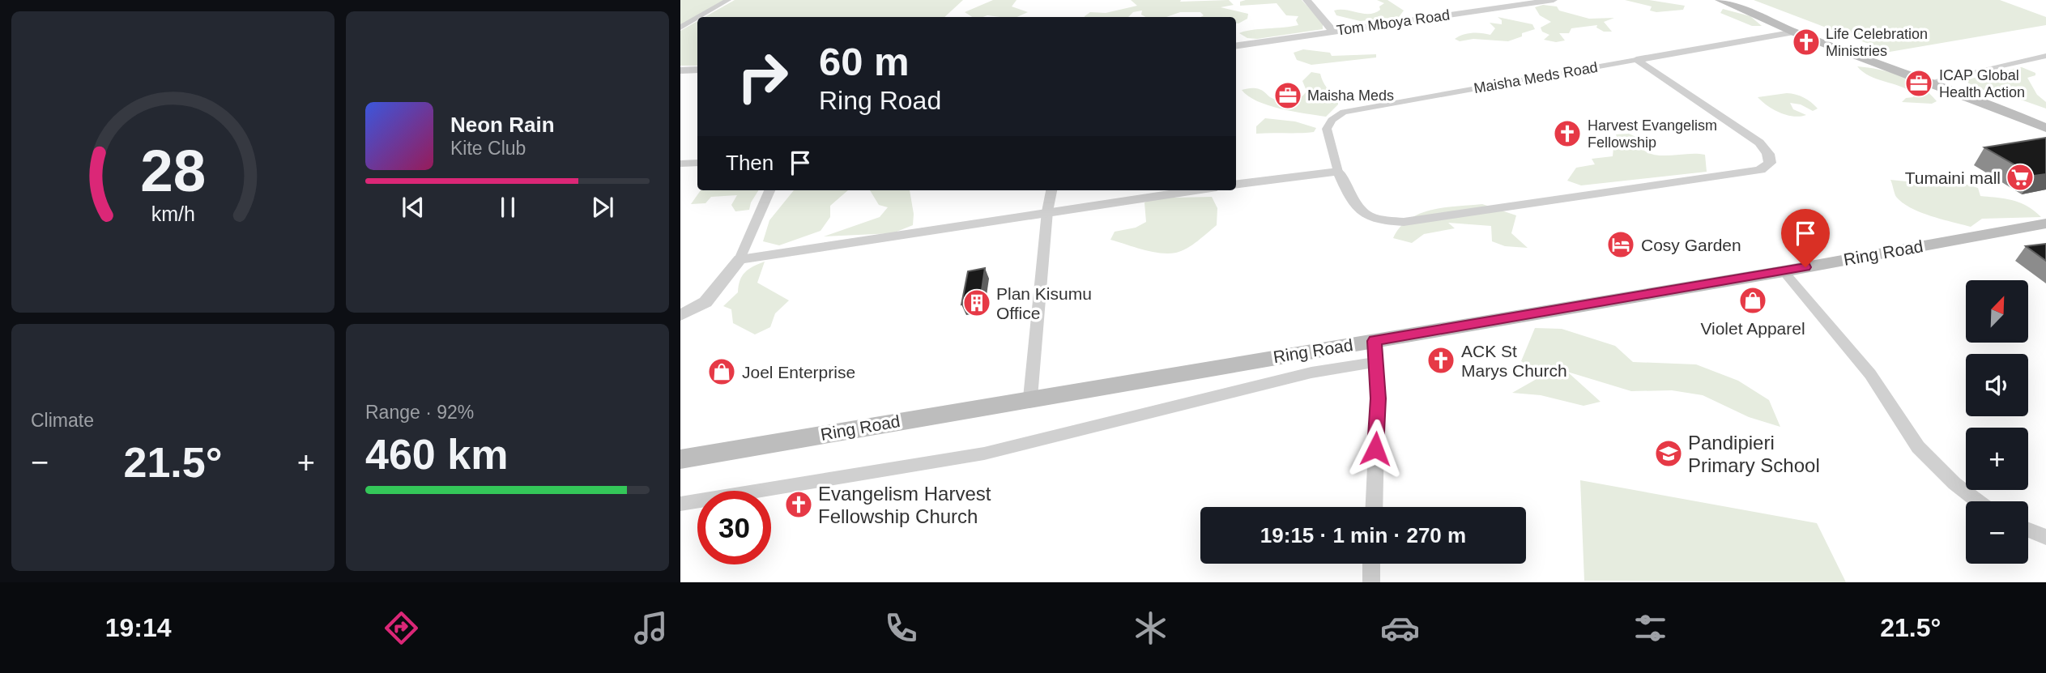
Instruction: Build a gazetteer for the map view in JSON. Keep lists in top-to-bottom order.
{
  "streets": {
    "main road": ["Ring Road"],
    "street": ["Tom Mboya Road", "Maisha Meds Road"]
  },
  "places": {
    "church": [
      "Life Celebration Ministries",
      "Harvest Evangelism Fellowship",
      "ACK St Marys Church",
      "Evangelism Harvest Fellowship Church"
    ],
    "office": ["ICAP Global Health Action", "Maisha Meds"],
    "supermarket": ["Tumaini mall"],
    "hotel": ["Cosy Garden"],
    "shop": ["Violet Apparel", "Joel Enterprise"],
    "building": ["Plan Kisumu Office"],
    "school or university": ["Pandipieri Primary School"]
  },
  "north": "top right",
  "page": {
    "turn": ["60 m", "Ring Road"],
    "song": ["Neon Rain", "Kite Club"],
    "then": "Then",
    "map_buttons": ["+", "−"],
    "tile": [
      "Climate",
      ["Range · 92%", "460 km"]
    ],
    "heat": ["−", "21.5°", "+"],
    "limit": "30",
    "trip": "19:15 · 1 min · 270 m",
    "tabs": ["19:14", "21.5°"],
    "gauge": ["28", "km/h"]
  }
}
